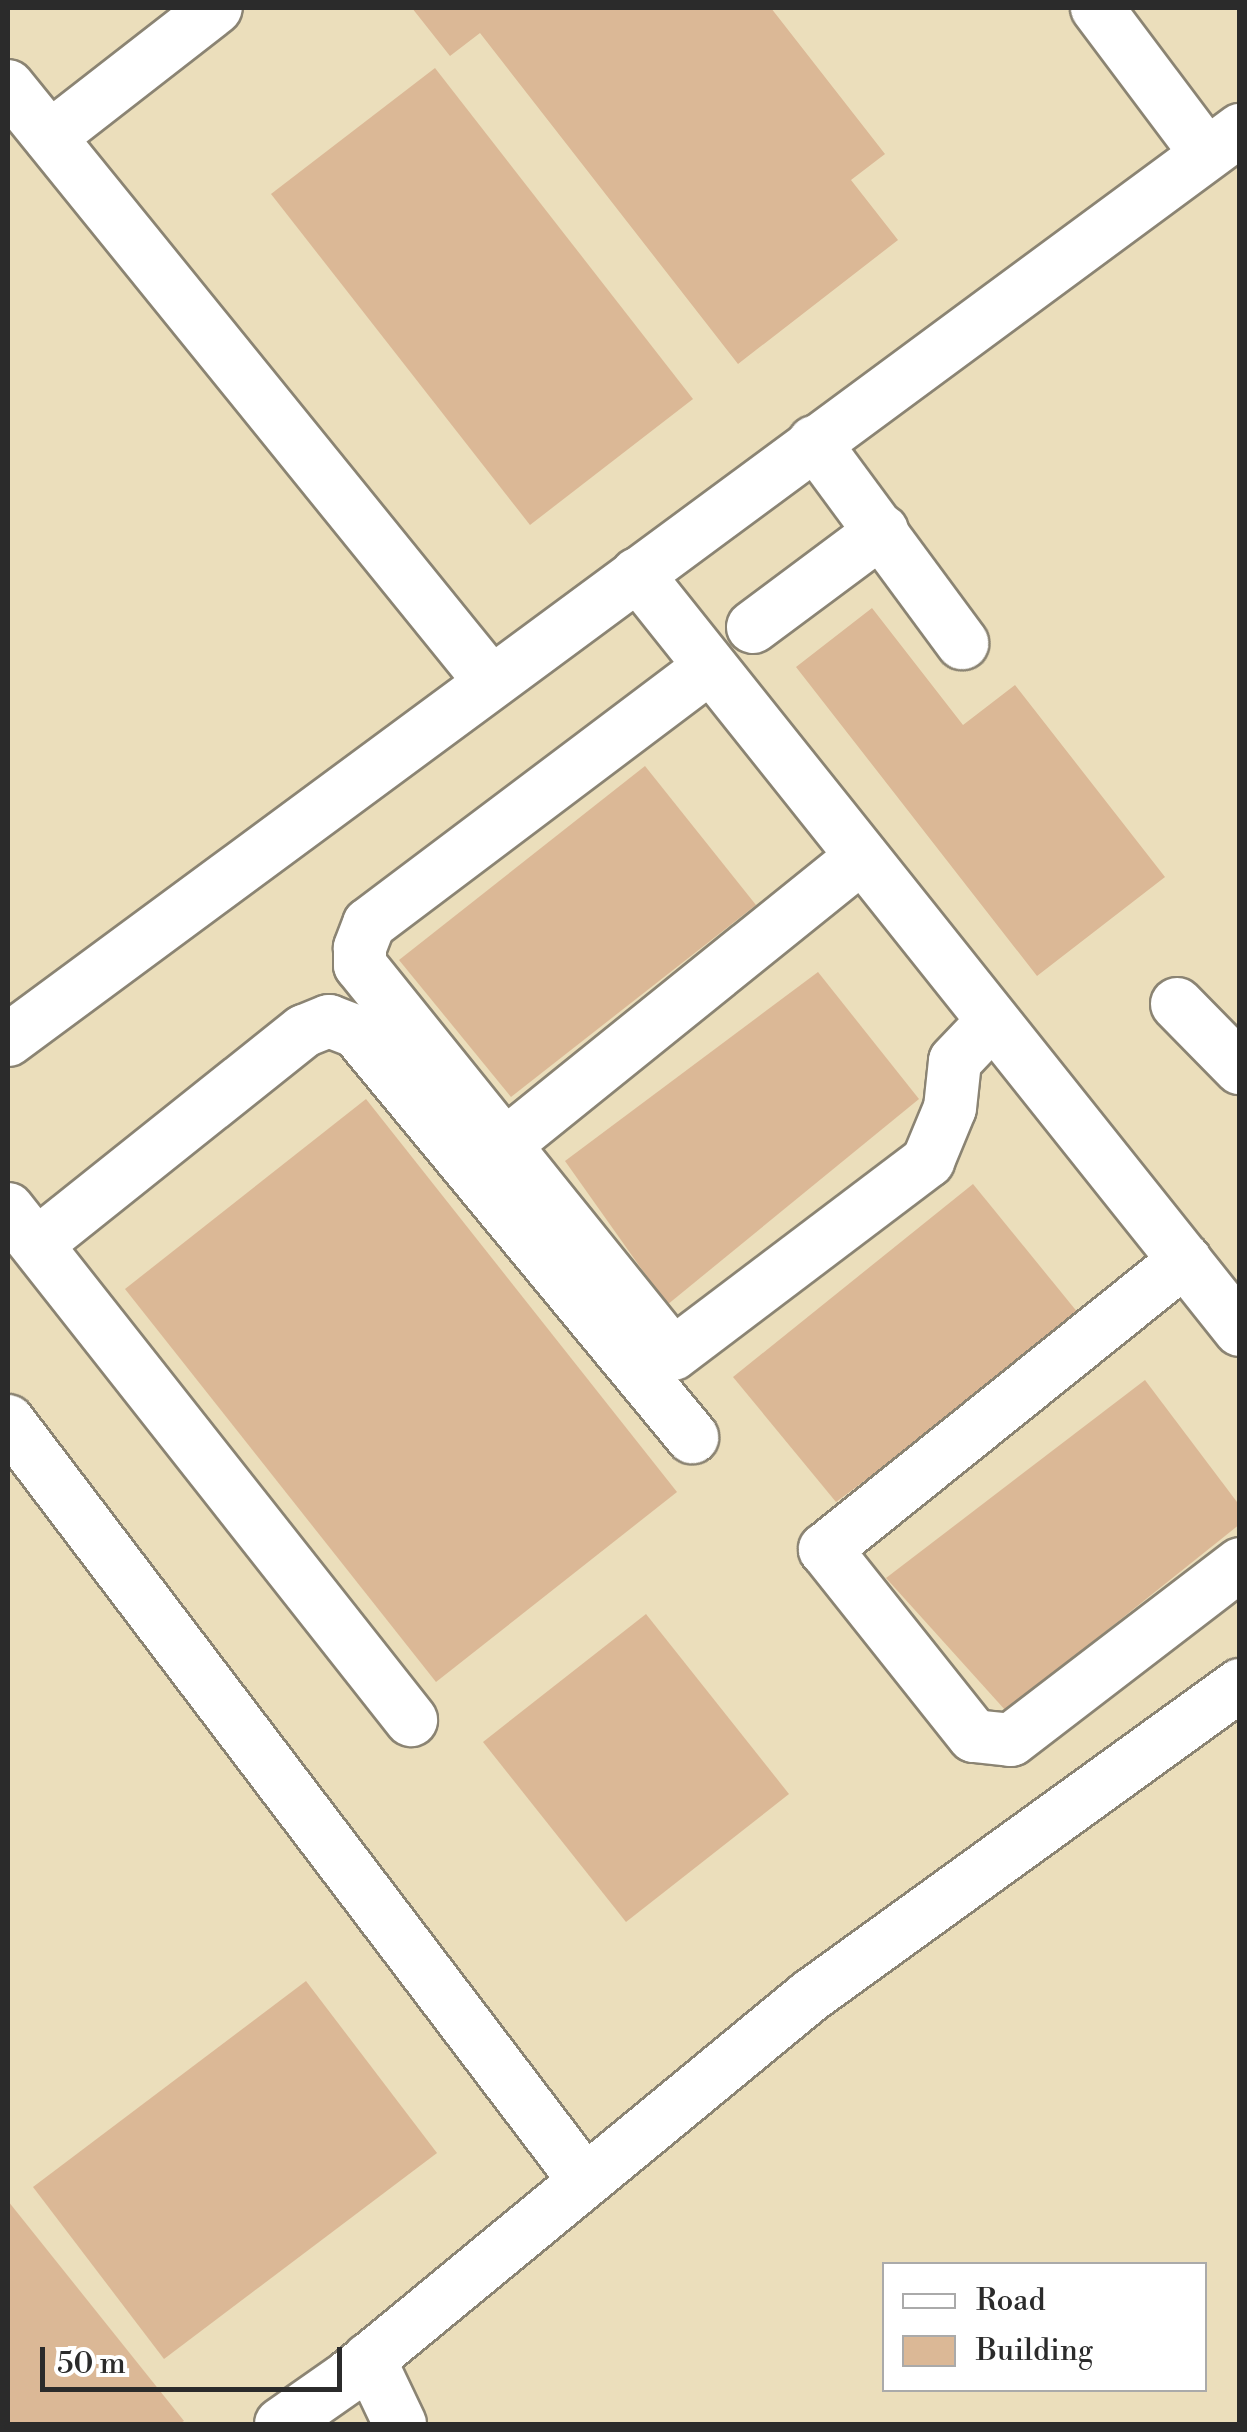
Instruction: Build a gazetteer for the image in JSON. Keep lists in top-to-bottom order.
{
  "legend": ["Road", "Building"],
  "scale_bar": "50 m"
}
